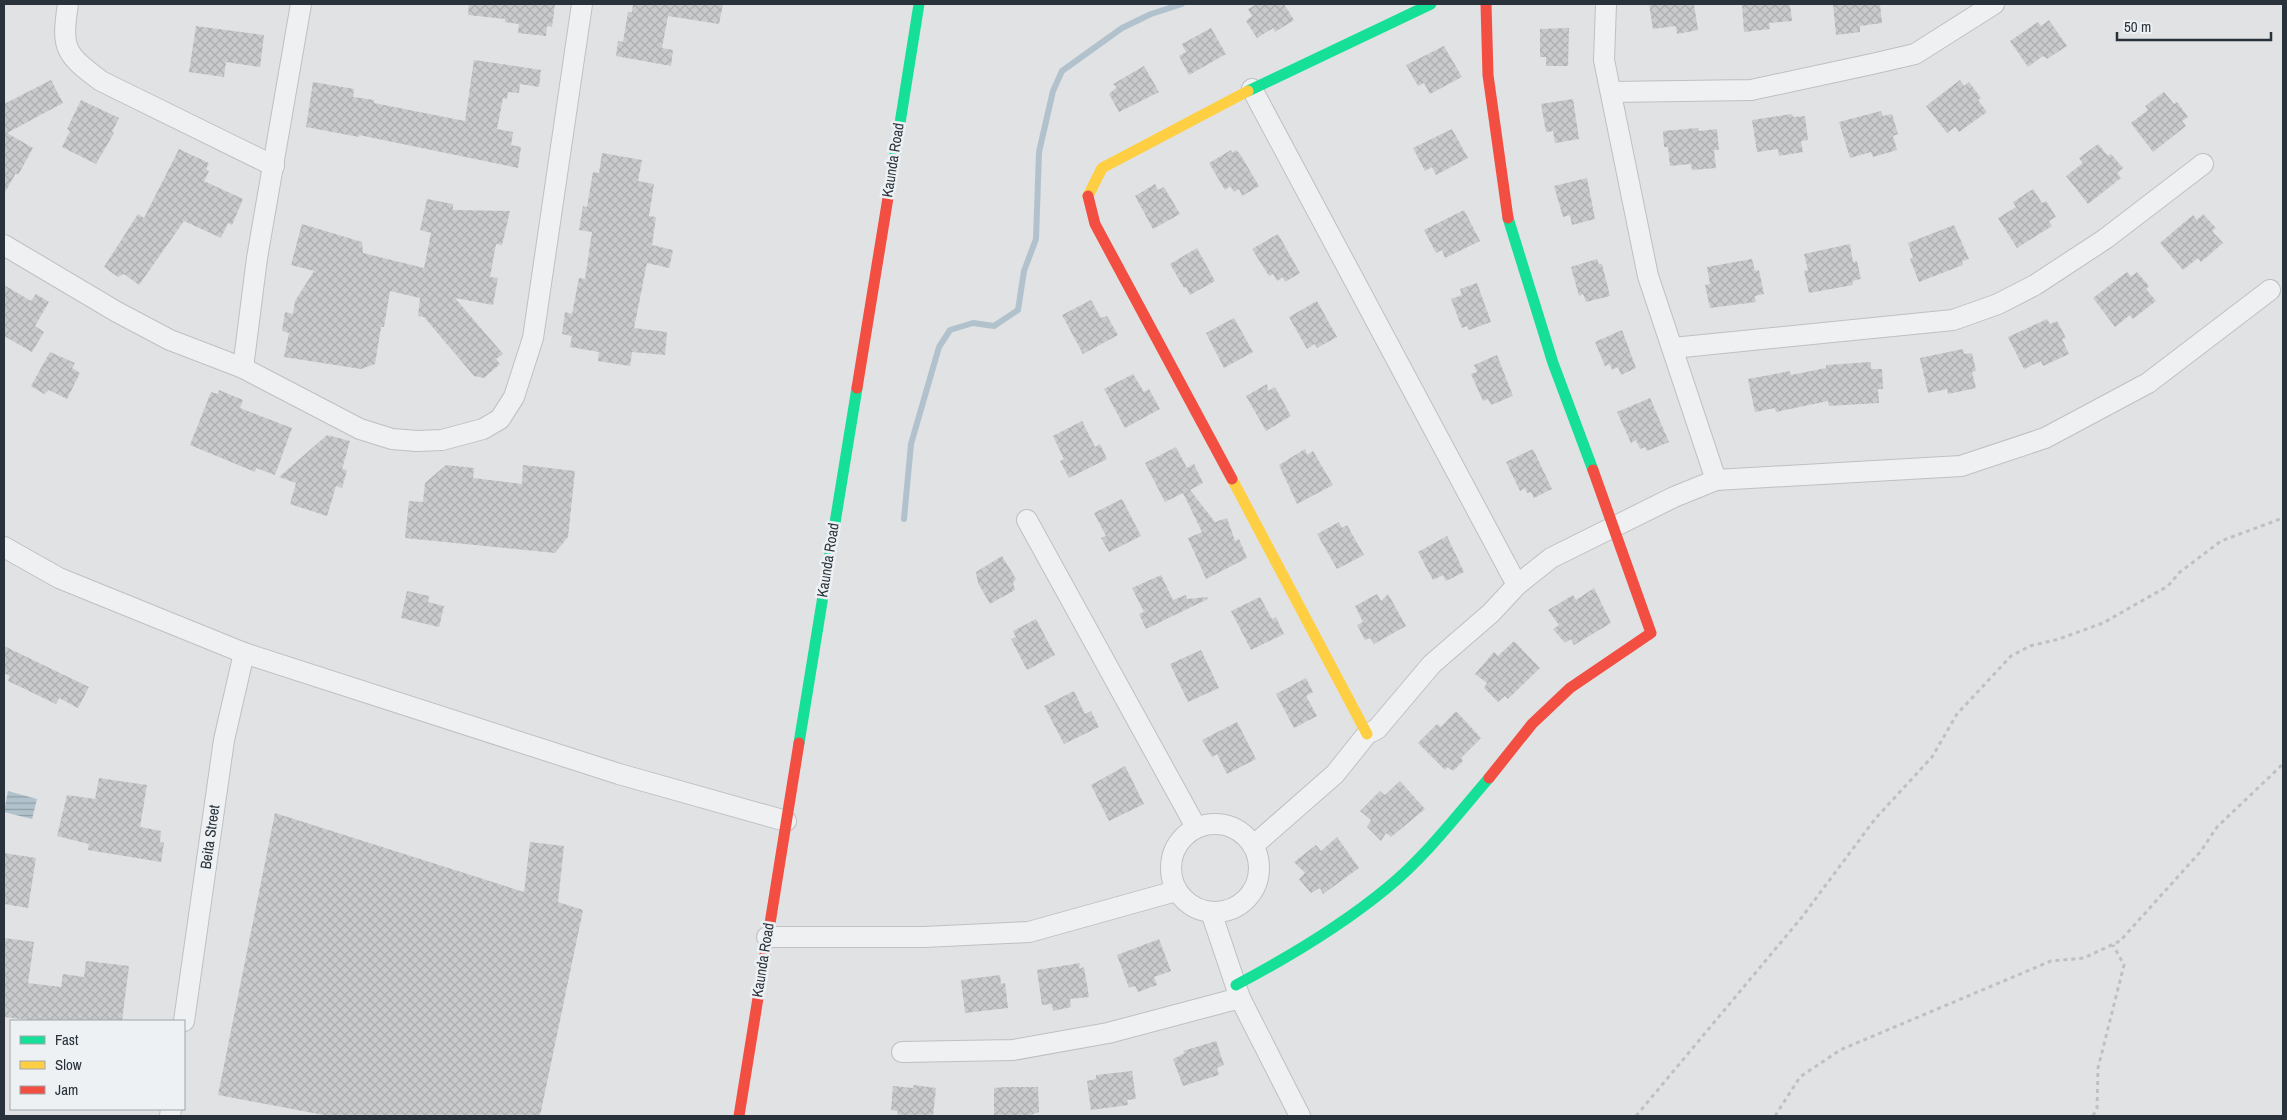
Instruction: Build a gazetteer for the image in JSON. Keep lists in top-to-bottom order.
{
  "streets": {
    "street": ["Kaunda Road", "Beita Street"]
  },
  "legend": ["Fast", "Slow", "Jam"],
  "scale_bar": "50 m"
}
